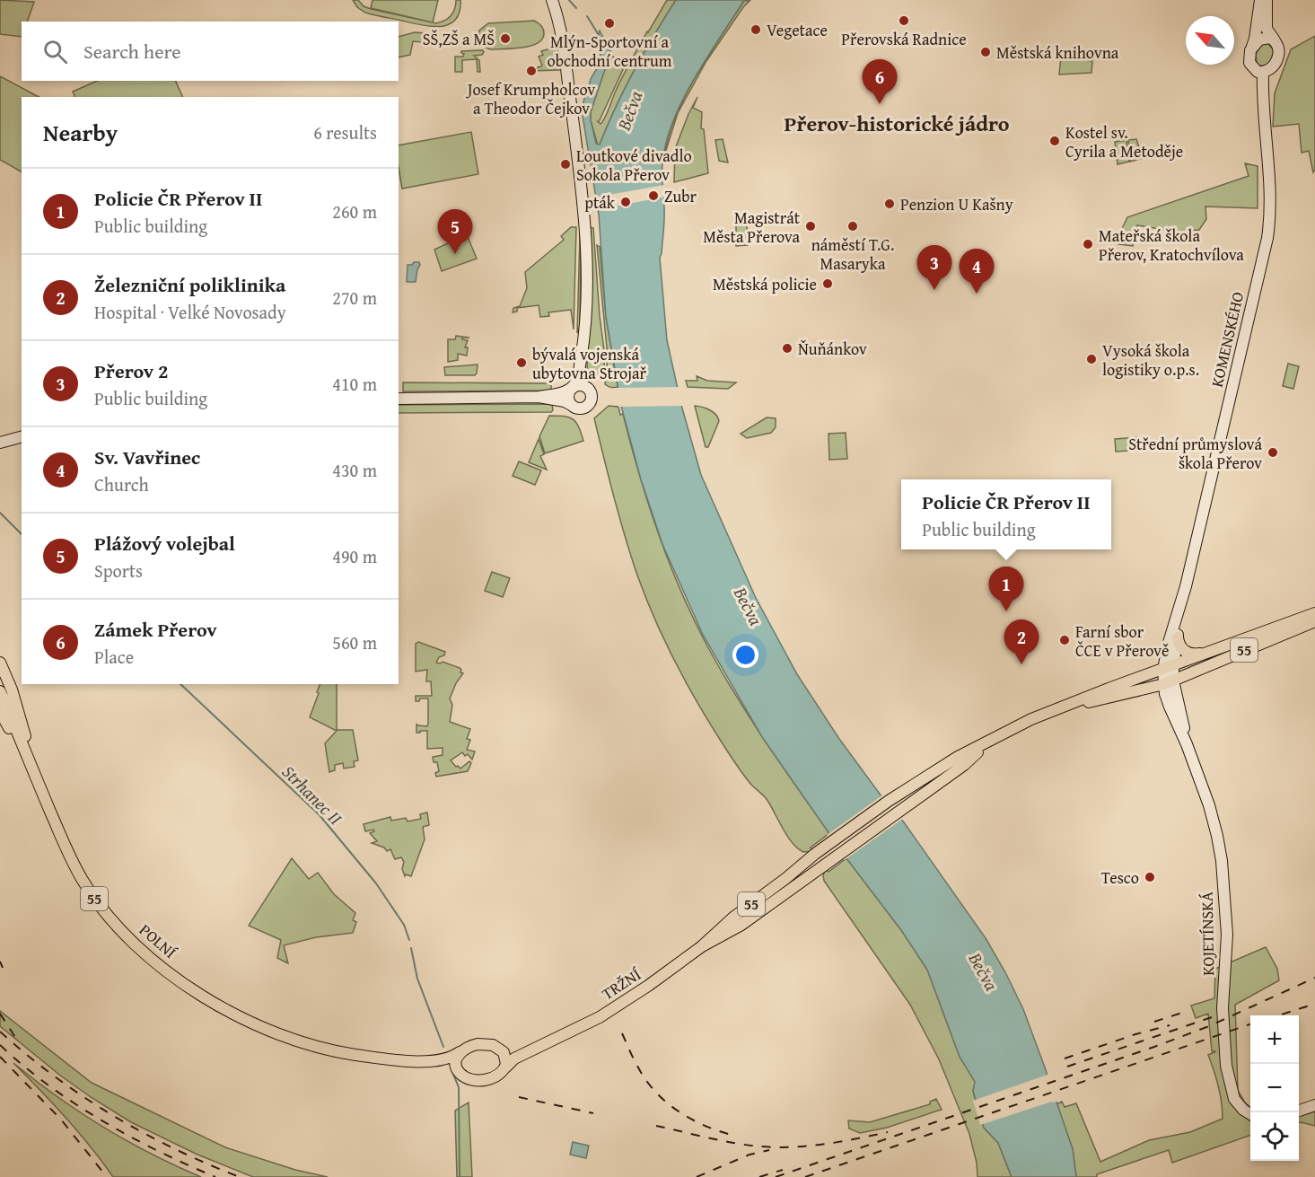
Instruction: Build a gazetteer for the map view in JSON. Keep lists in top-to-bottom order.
{
  "streets": {
    "main road": [
      "KOMENSKÉHO",
      "55",
      "KOJETÍNSKÁ",
      "POLNÍ",
      "TRŽNÍ"
    ]
  },
  "crossings": [
    ["KOMENSKÉHO", "55"],
    ["KOMENSKÉHO", "KOJETÍNSKÁ"],
    ["55", "KOJETÍNSKÁ"],
    ["55", "POLNÍ"],
    ["55", "TRŽNÍ"],
    ["POLNÍ", "TRŽNÍ"]
  ],
  "districts": ["Přerov-historické jádro"],
  "water": ["Bečva", "Strhanec II"],
  "places": [
    "Přerovská Radnice",
    "Mlýn-Sportovní a obchodní centrum",
    "Vegetace",
    "SŠ,ZŠ a MŠ",
    "Městská knihovna",
    "Josef Krumpholcov a Theodor Čejkov",
    "Kostel sv. Cyrila a Metoděje",
    "Loutkové divadlo Sokola Přerov",
    "Zubr",
    "pták",
    "Penzion U Kašny",
    "Magistrát Města Přerova",
    "náměstí T.G. Masaryka",
    "Mateřská škola Přerov, Kratochvílova",
    "Městská policie",
    "Ňuňánkov",
    "Vysoká škola logistiky o.p.s.",
    "bývalá vojenská ubytovna Strojař",
    "Střední průmyslová škola Přerov",
    "Farní sbor ČCE v Přerově",
    "Tesco"
  ],
  "north": "top left",
  "page": {
    "search": "Search here",
    "pins": [
      "6",
      "5",
      "3",
      "4",
      "1",
      "2"
    ],
    "heading": ["Nearby", "6 results"],
    "list": [
      {
        "mark": "1",
        "name": "Policie ČR Přerov II",
        "note": "Public building",
        "value": "260 m"
      },
      {
        "mark": "2",
        "name": "Železniční poliklinika",
        "note": "Hospital · Velké Novosady",
        "value": "270 m"
      },
      {
        "mark": "3",
        "name": "Přerov 2",
        "note": "Public building",
        "value": "410 m"
      },
      {
        "mark": "4",
        "name": "Sv. Vavřinec",
        "note": "Church",
        "value": "430 m"
      },
      {
        "mark": "5",
        "name": "Plážový volejbal",
        "note": "Sports",
        "value": "490 m"
      },
      {
        "mark": "6",
        "name": "Zámek Přerov",
        "note": "Place",
        "value": "560 m"
      }
    ],
    "popup": ["Policie ČR Přerov II", "Public building"],
    "map_buttons": ["+", "−"]
  }
}
